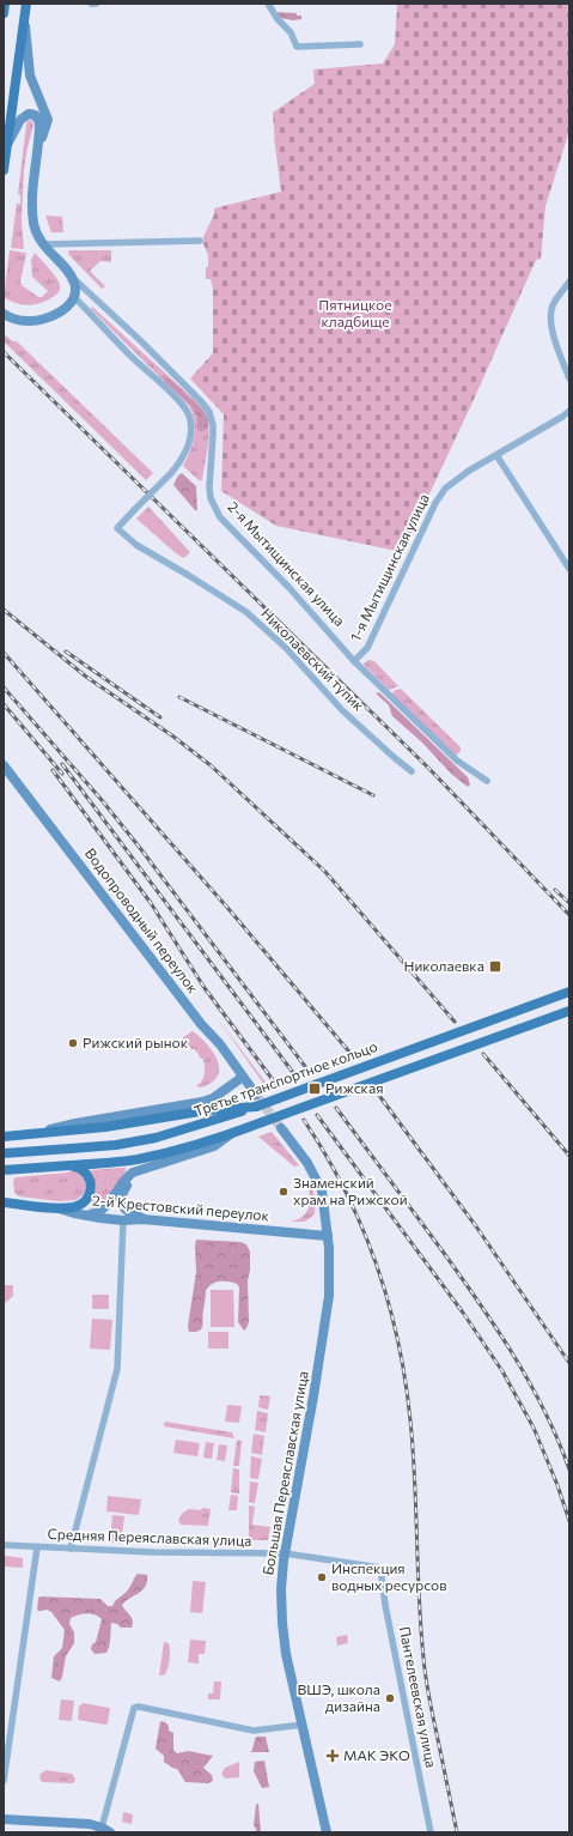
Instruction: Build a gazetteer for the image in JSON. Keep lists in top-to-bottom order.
{
  "streets": {
    "main road": [
      "2-я Мытищинская улица",
      "Водопроводный переулок",
      "Третье транспортное кольцо",
      "2-й Крестовский переулок",
      "Большая Переяславская улица"
    ],
    "street": [
      "1-я Мытищинская улица",
      "Николаевский тупик",
      "Средняя Переяславская улица",
      "Пантелеевская улица"
    ]
  },
  "crossings": [
    ["2-я Мытищинская улица", "1-я Мытищинская улица"],
    ["2-й Крестовский переулок", "Большая Переяславская улица"],
    ["Большая Переяславская улица", "Средняя Переяславская улица"],
    ["Средняя Переяславская улица", "Пантелеевская улица"]
  ],
  "parks": ["Пятницкое кладбище"],
  "places": {
    "transit": ["Николаевка", "Рижская"],
    "other": [
      "Рижский рынок",
      "Знаменский храм на Рижской",
      "Инспекция водных ресурсов",
      "ВШЭ, школа дизайна"
    ],
    "health": ["МАК ЭКО"]
  }
}
